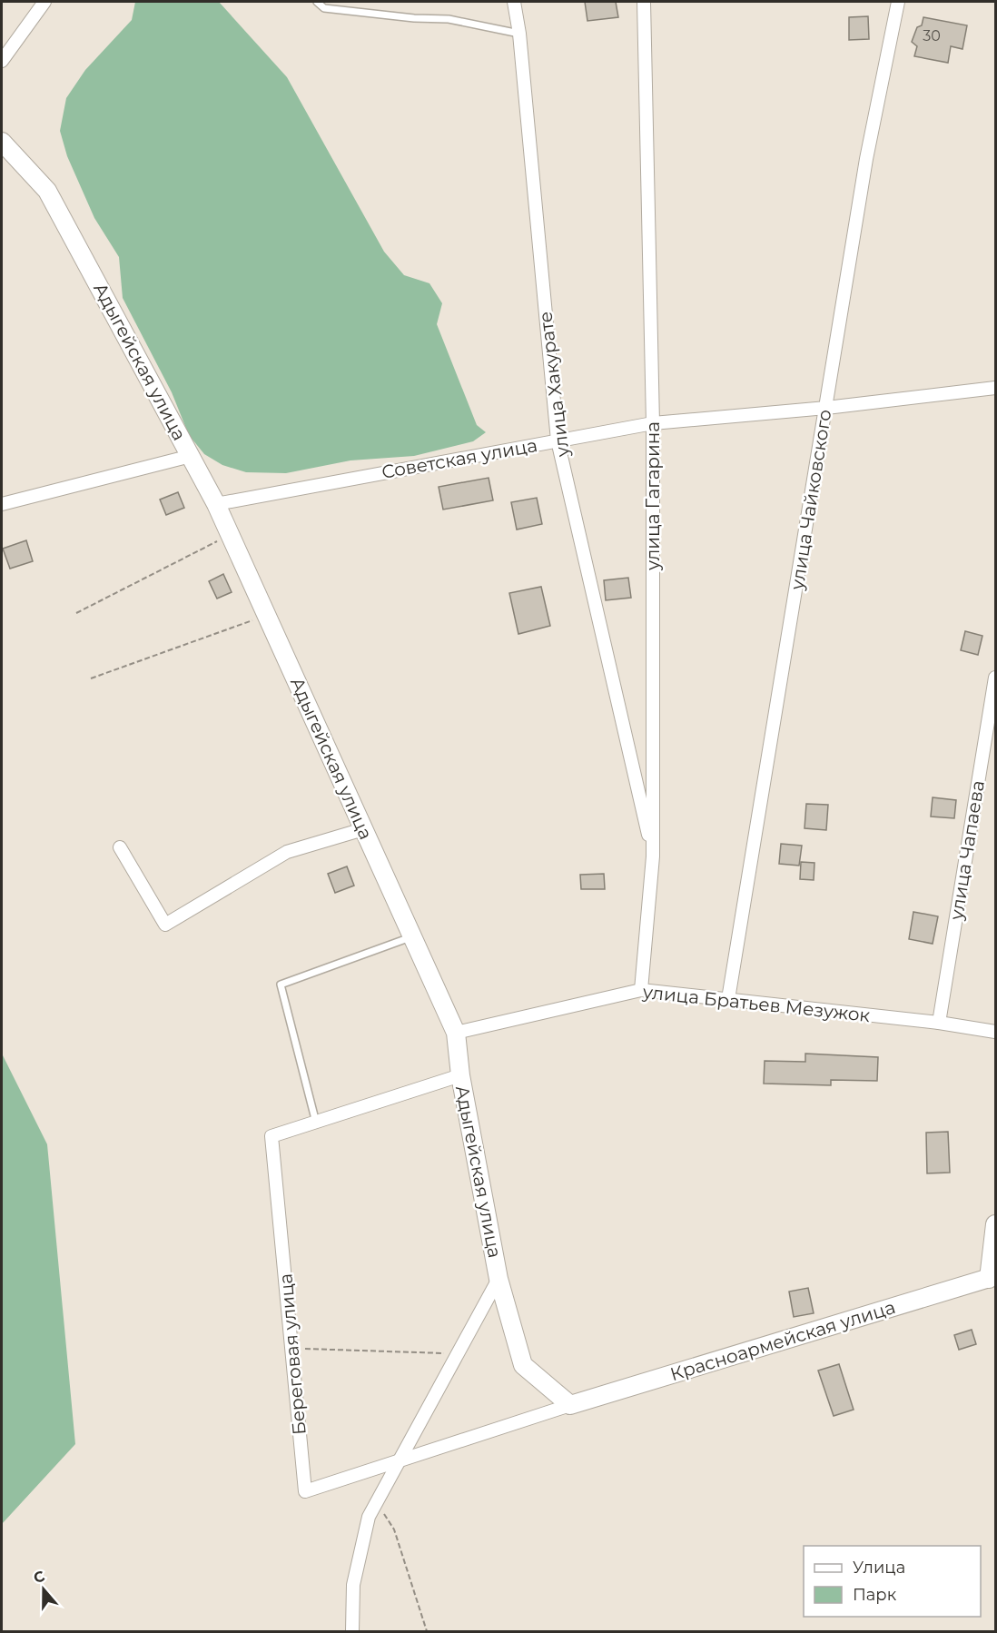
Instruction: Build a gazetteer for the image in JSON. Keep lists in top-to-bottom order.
{
  "streets": {
    "main road": ["Адыгейская улица", "Красноармейская улица"],
    "street": [
      "улица Хакурате",
      "Советская улица",
      "улица Гагарина",
      "улица Чайковского",
      "улица Чапаева",
      "улица Братьев Мезужок",
      "Береговая улица"
    ]
  },
  "crossings": [
    ["Адыгейская улица", "Советская улица"],
    ["Адыгейская улица", "улица Братьев Мезужок"],
    ["Адыгейская улица", "Красноармейская улица"],
    ["Адыгейская улица", "Береговая улица"],
    ["улица Хакурате", "Советская улица"],
    ["улица Хакурате", "улица Гагарина"],
    ["Советская улица", "улица Гагарина"],
    ["Советская улица", "улица Чайковского"],
    ["улица Гагарина", "улица Братьев Мезужок"],
    ["улица Чайковского", "улица Братьев Мезужок"],
    ["улица Чапаева", "улица Братьев Мезужок"],
    ["Красноармейская улица", "Береговая улица"]
  ],
  "house_numbers": ["30"],
  "legend": ["Улица", "Парк"],
  "north": "top"
}
